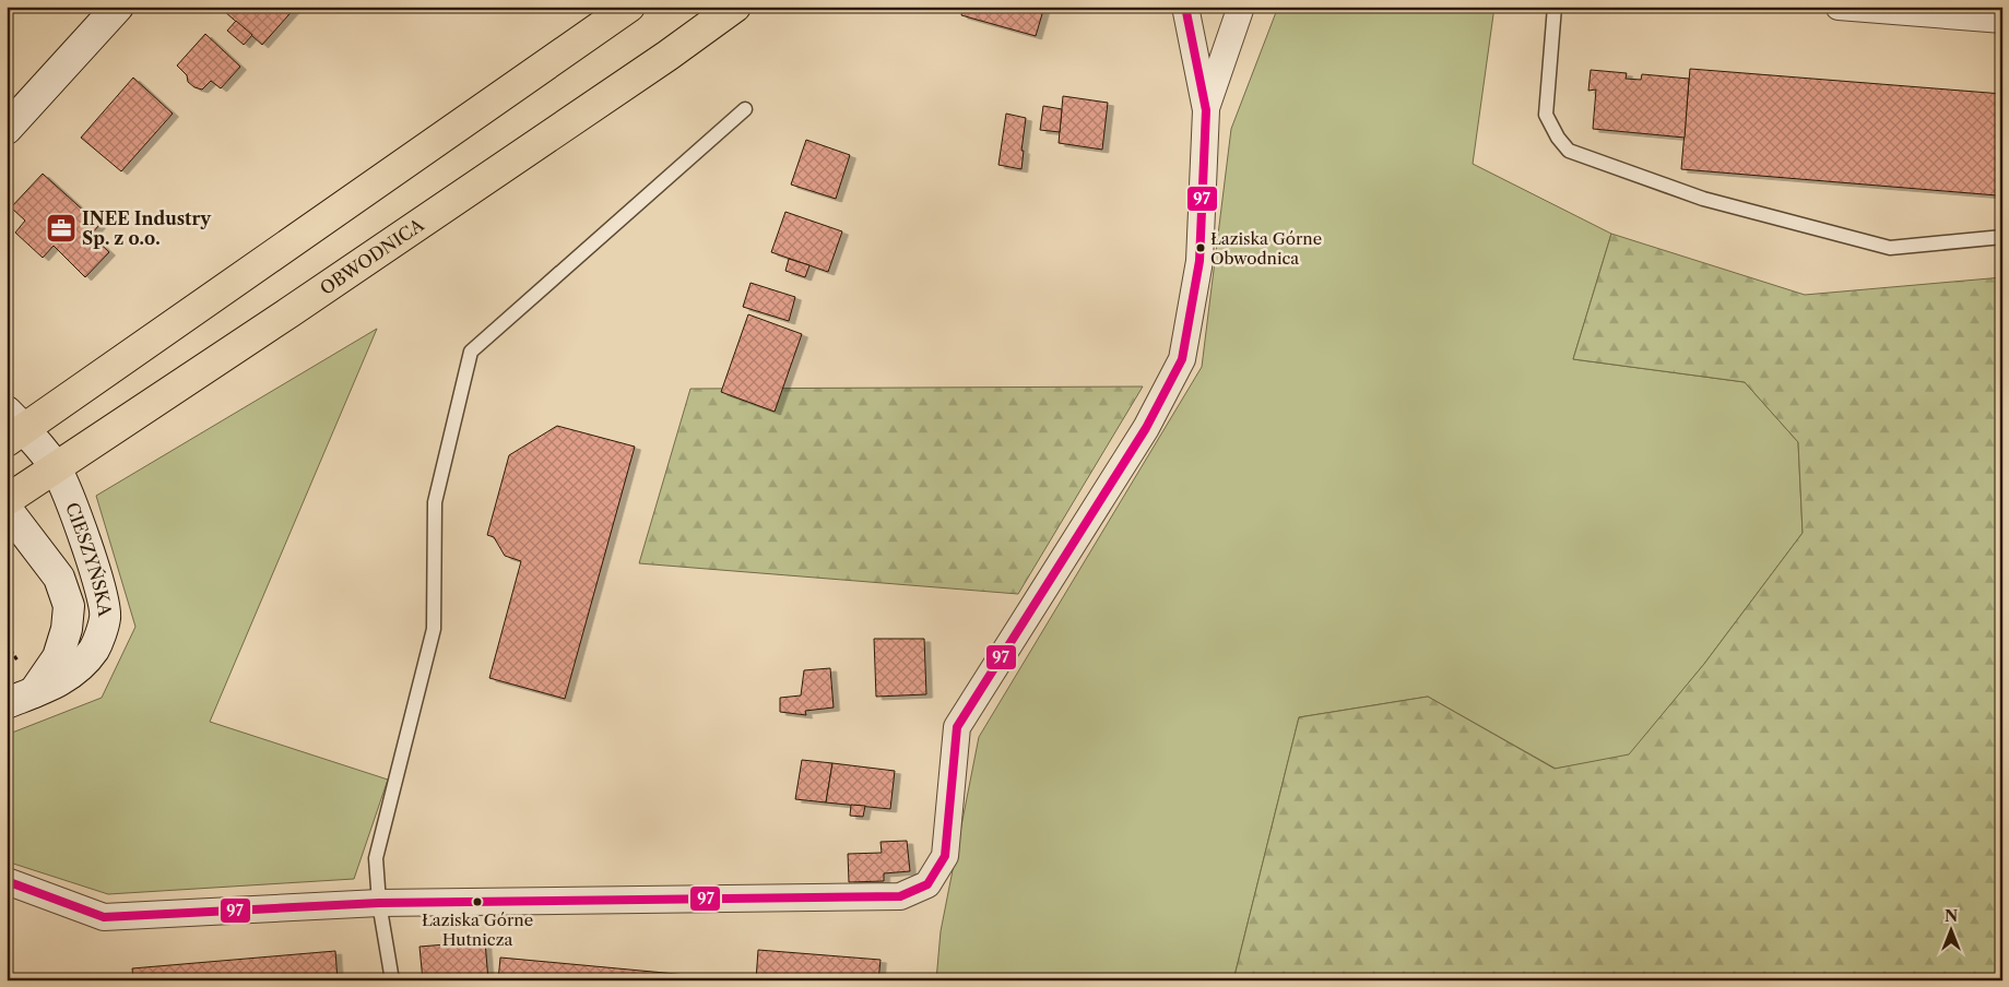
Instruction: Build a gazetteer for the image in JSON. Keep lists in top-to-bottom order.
{
  "streets": {
    "main road": ["OBWODNICA"],
    "street": ["CIESZYŃSKA"]
  },
  "crossings": [
    ["OBWODNICA", "CIESZYŃSKA"]
  ],
  "places": {
    "office": ["INEE Industry Sp. z o.o."],
    "other": ["Łaziska Górne Obwodnica", "Łaziska Górne Hutnicza"]
  },
  "lines": ["transit line 97"],
  "north": "top"
}
